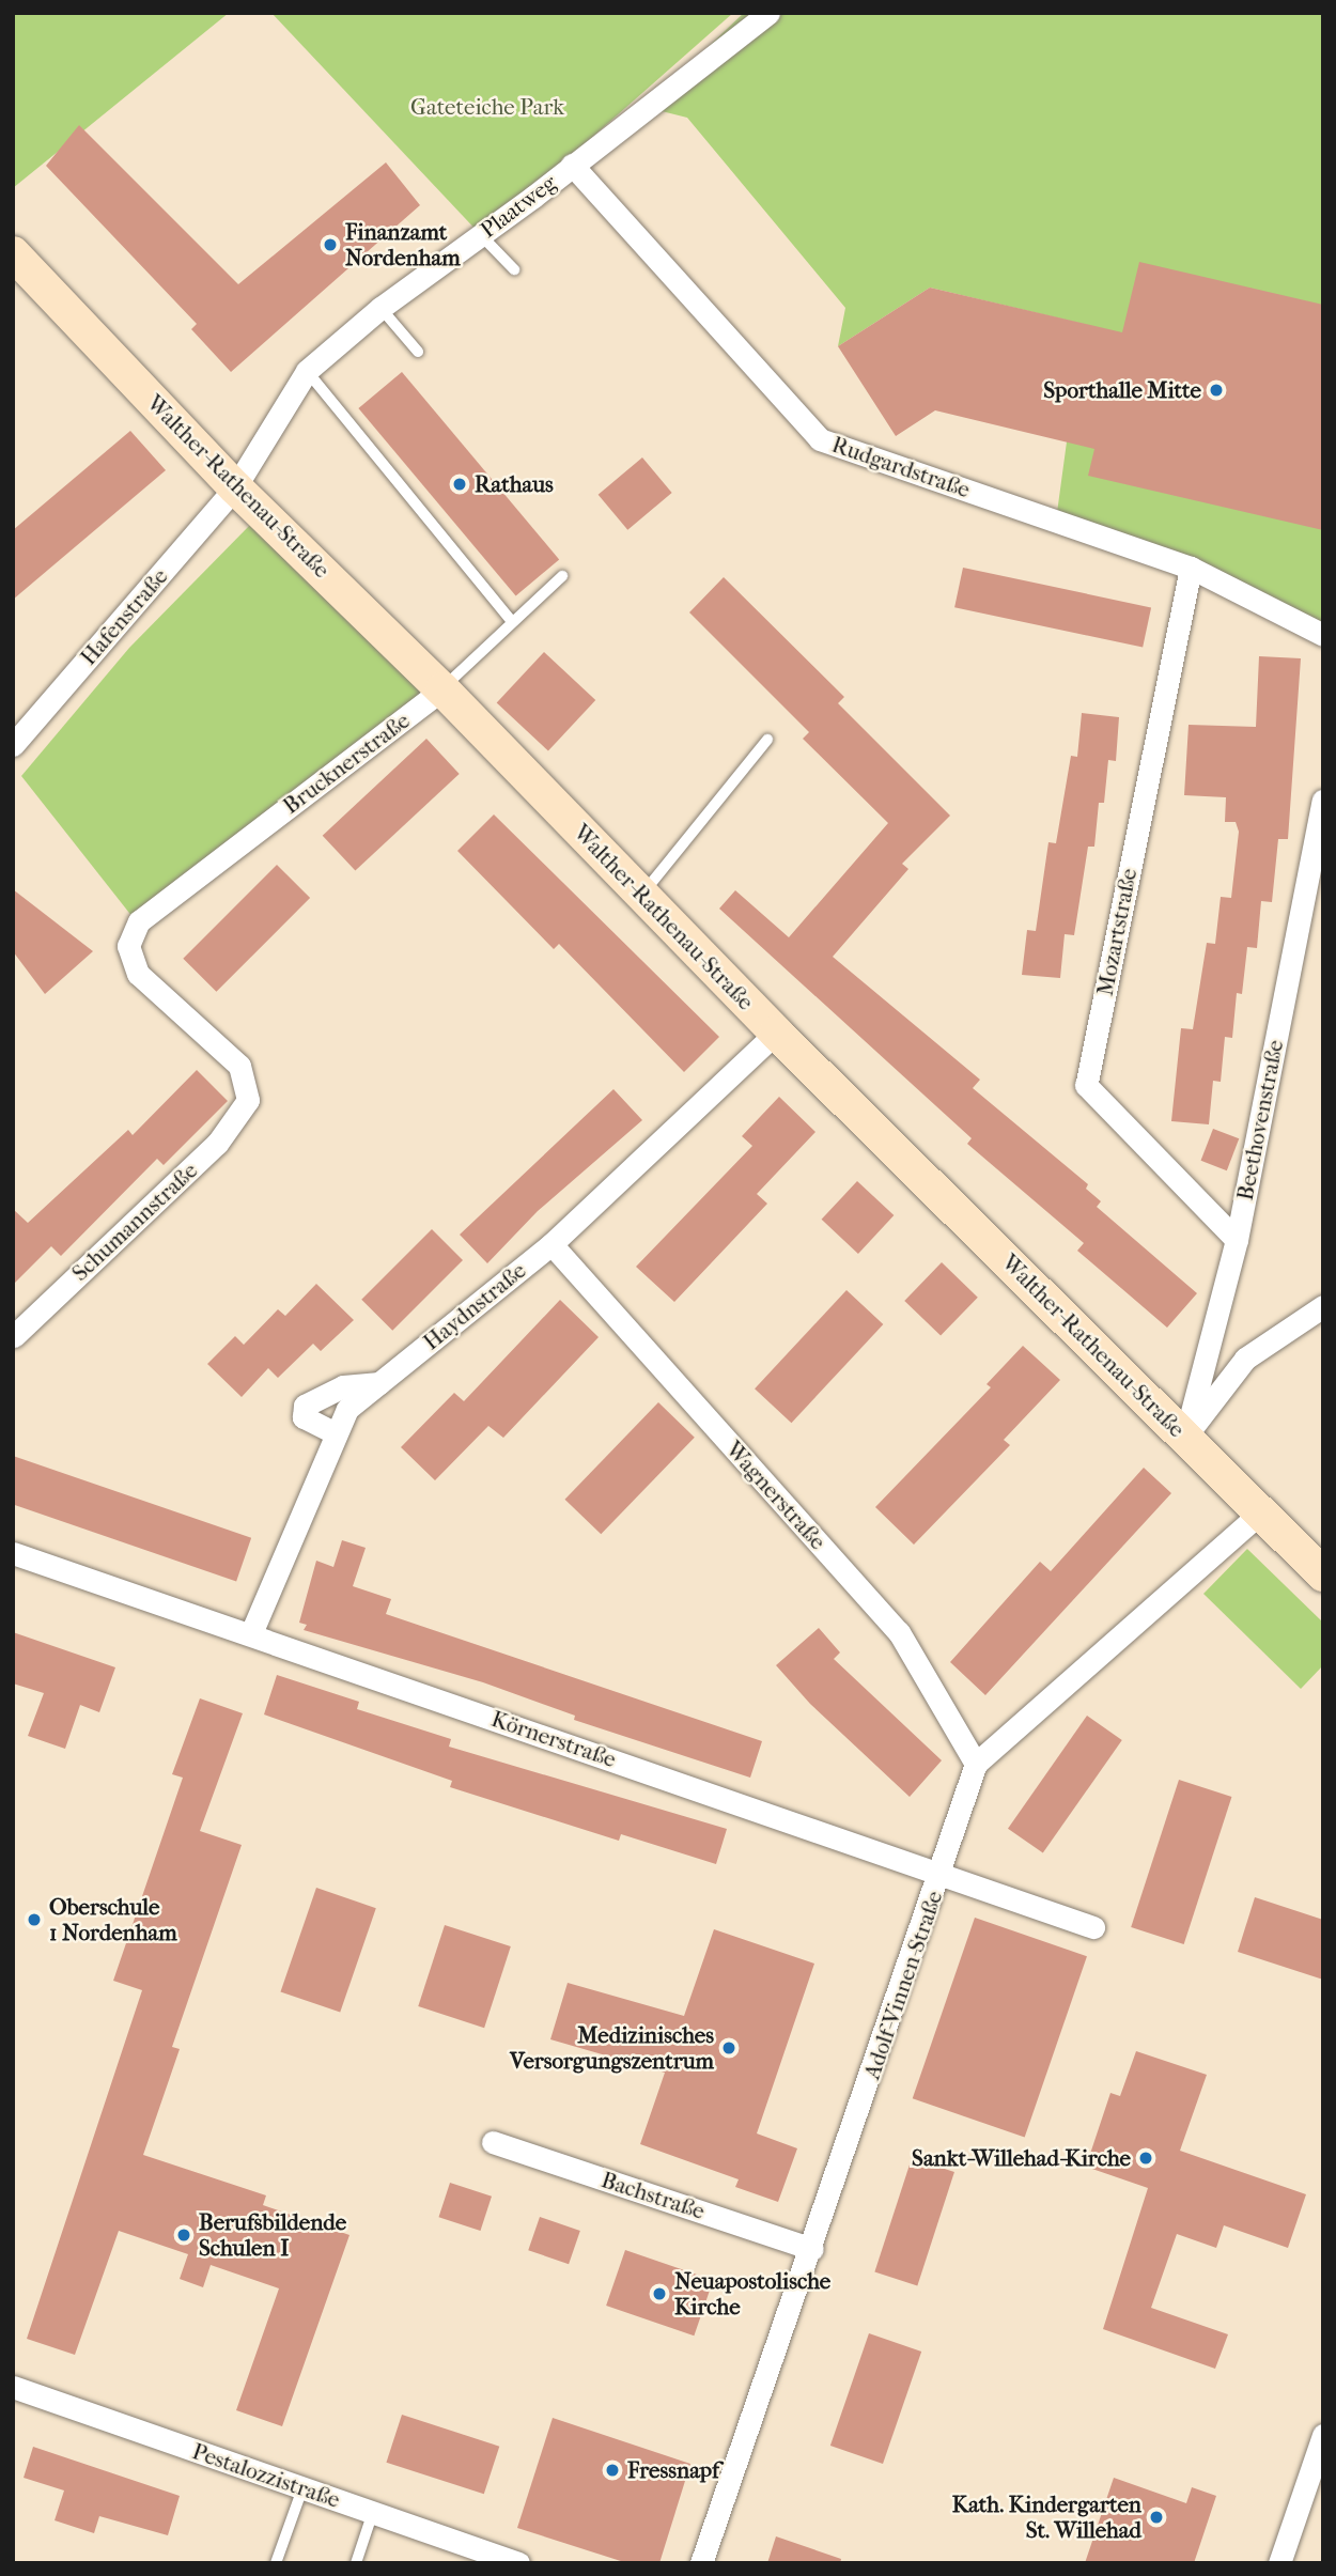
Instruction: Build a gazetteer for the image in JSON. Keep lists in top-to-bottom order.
{
  "streets": {
    "street": [
      "Plaatweg",
      "Rudgardstraße",
      "Walther-Rathenau-Straße",
      "Hafenstraße",
      "Brucknerstraße",
      "Mozartstraße",
      "Beethovenstraße",
      "Schumannstraße",
      "Haydnstraße",
      "Wagnerstraße",
      "Körnerstraße",
      "Adolf-Vinnen-Straße",
      "Bachstraße",
      "Pestalozzistraße"
    ]
  },
  "crossings": [
    ["Plaatweg", "Rudgardstraße"],
    ["Plaatweg", "Walther-Rathenau-Straße"],
    ["Plaatweg", "Hafenstraße"],
    ["Rudgardstraße", "Mozartstraße"],
    ["Walther-Rathenau-Straße", "Hafenstraße"],
    ["Walther-Rathenau-Straße", "Brucknerstraße"],
    ["Walther-Rathenau-Straße", "Beethovenstraße"],
    ["Walther-Rathenau-Straße", "Haydnstraße"],
    ["Brucknerstraße", "Schumannstraße"],
    ["Mozartstraße", "Beethovenstraße"],
    ["Haydnstraße", "Wagnerstraße"],
    ["Haydnstraße", "Körnerstraße"],
    ["Wagnerstraße", "Adolf-Vinnen-Straße"],
    ["Körnerstraße", "Adolf-Vinnen-Straße"],
    ["Adolf-Vinnen-Straße", "Bachstraße"]
  ],
  "parks": ["Gateteiche Park"],
  "places": [
    "Finanzamt Nordenham",
    "Sporthalle Mitte",
    "Rathaus",
    "Oberschule 1 Nordenham",
    "Medizinisches Versorgungszentrum",
    "Sankt-Willehad-Kirche",
    "Berufsbildende Schulen I",
    "Neuapostolische Kirche",
    "Fressnapf",
    "Kath. Kindergarten St. Willehad"
  ]
}
